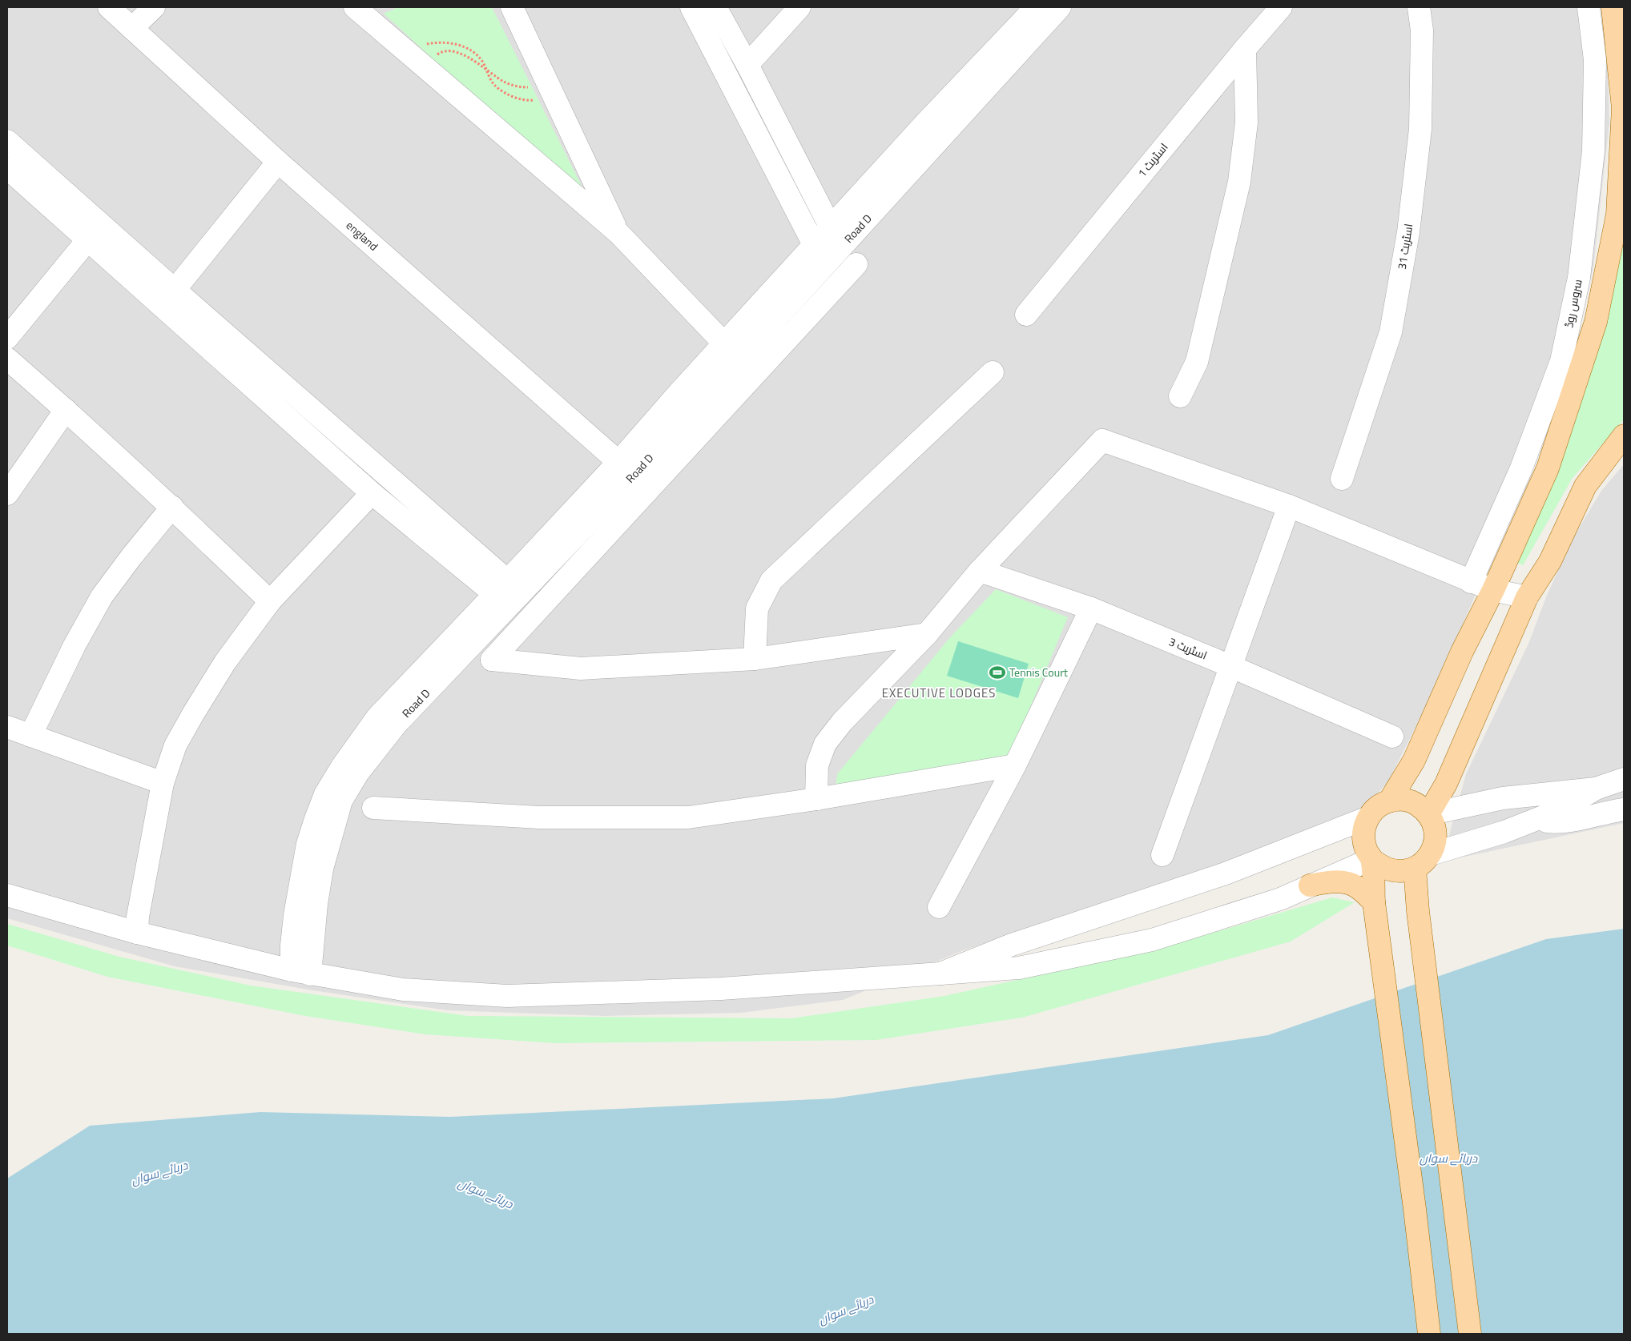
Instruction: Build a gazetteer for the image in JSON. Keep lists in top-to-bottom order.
{
  "streets": {
    "street": [
      "اسٹریٹ 1",
      "Road D",
      "england",
      "اسٹریٹ 31",
      "سروس روڈ",
      "اسٹریٹ 3"
    ]
  },
  "crossings": [
    ["Road D", "england"]
  ],
  "districts": ["EXECUTIVE LODGES"],
  "water": ["دریائے سواں"],
  "places": {
    "sports": ["Tennis Court"]
  }
}
